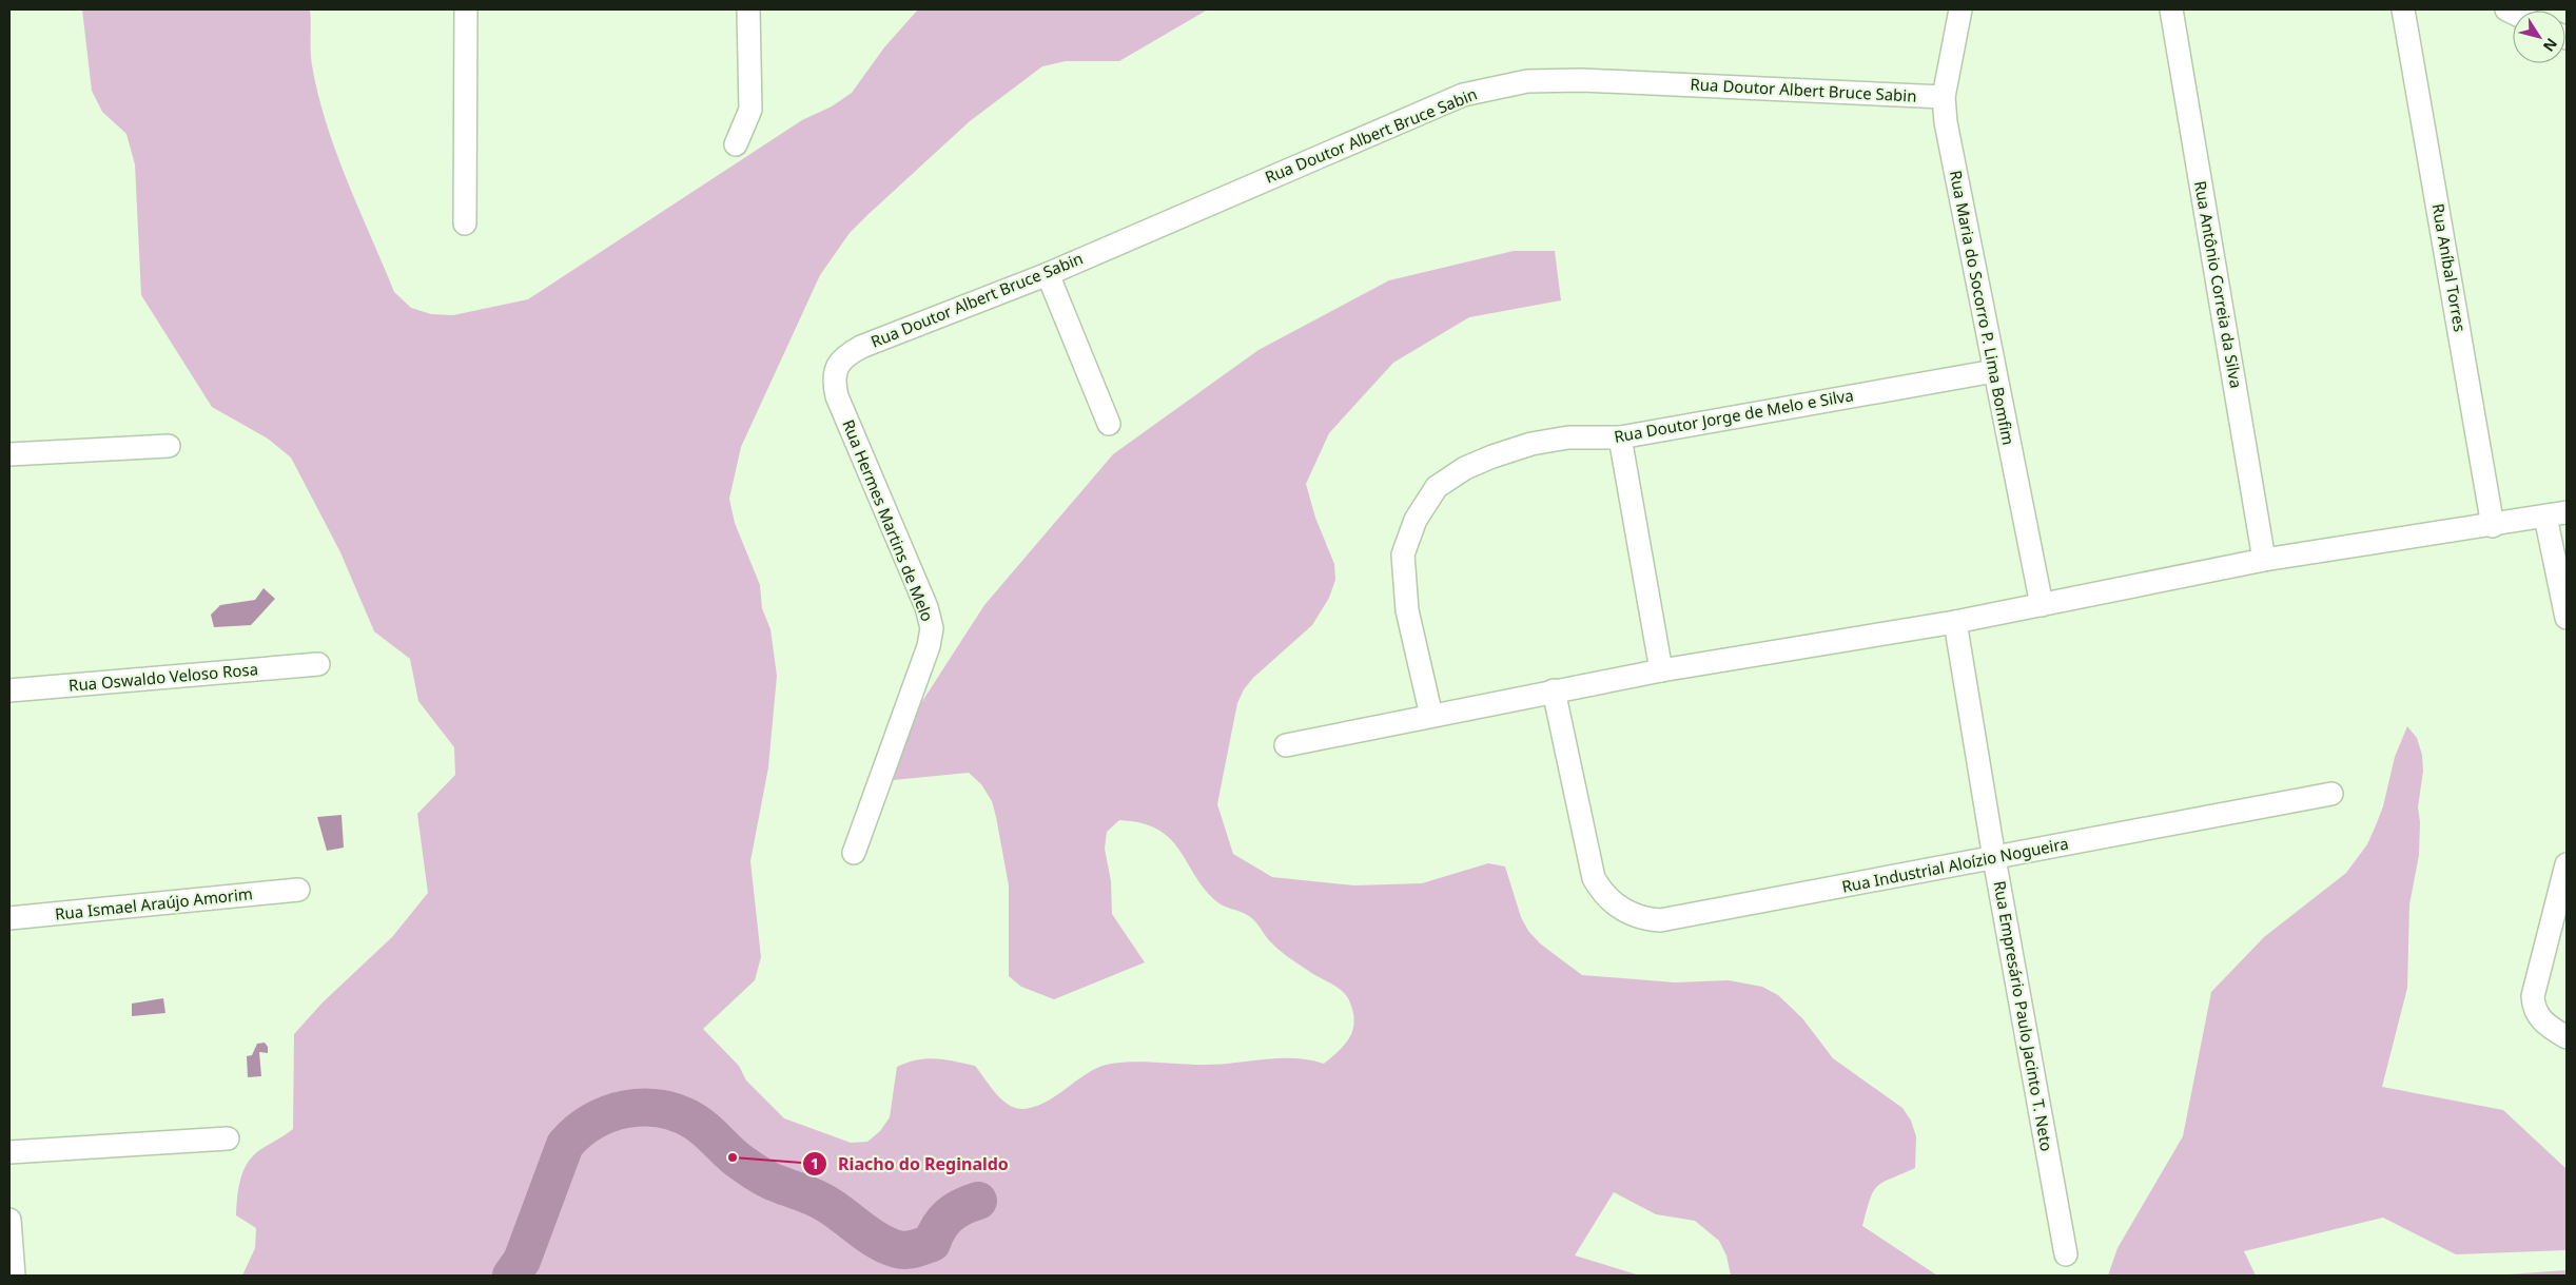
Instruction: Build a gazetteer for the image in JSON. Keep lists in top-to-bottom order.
{
  "streets": {
    "street": [
      "Rua Doutor Albert Bruce Sabin",
      "Rua Aníbal Torres",
      "Rua Antônio Correia da Silva",
      "Rua Maria do Socorro P. Lima Bomfim",
      "Rua Doutor Jorge de Melo e Silva",
      "Rua Hermes Martins de Melo",
      "Rua Oswaldo Veloso Rosa",
      "Rua Industrial Aloízio Nogueira",
      "Rua Ismael Araújo Amorim",
      "Rua Empresário Paulo Jacinto T. Neto"
    ]
  },
  "crossings": [
    ["Rua Doutor Albert Bruce Sabin", "Rua Maria do Socorro P. Lima Bomfim"],
    ["Rua Doutor Albert Bruce Sabin", "Rua Hermes Martins de Melo"],
    ["Rua Maria do Socorro P. Lima Bomfim", "Rua Doutor Jorge de Melo e Silva"],
    ["Rua Industrial Aloízio Nogueira", "Rua Empresário Paulo Jacinto T. Neto"]
  ],
  "places": ["Riacho do Reginaldo"],
  "north": "bottom right"
}
